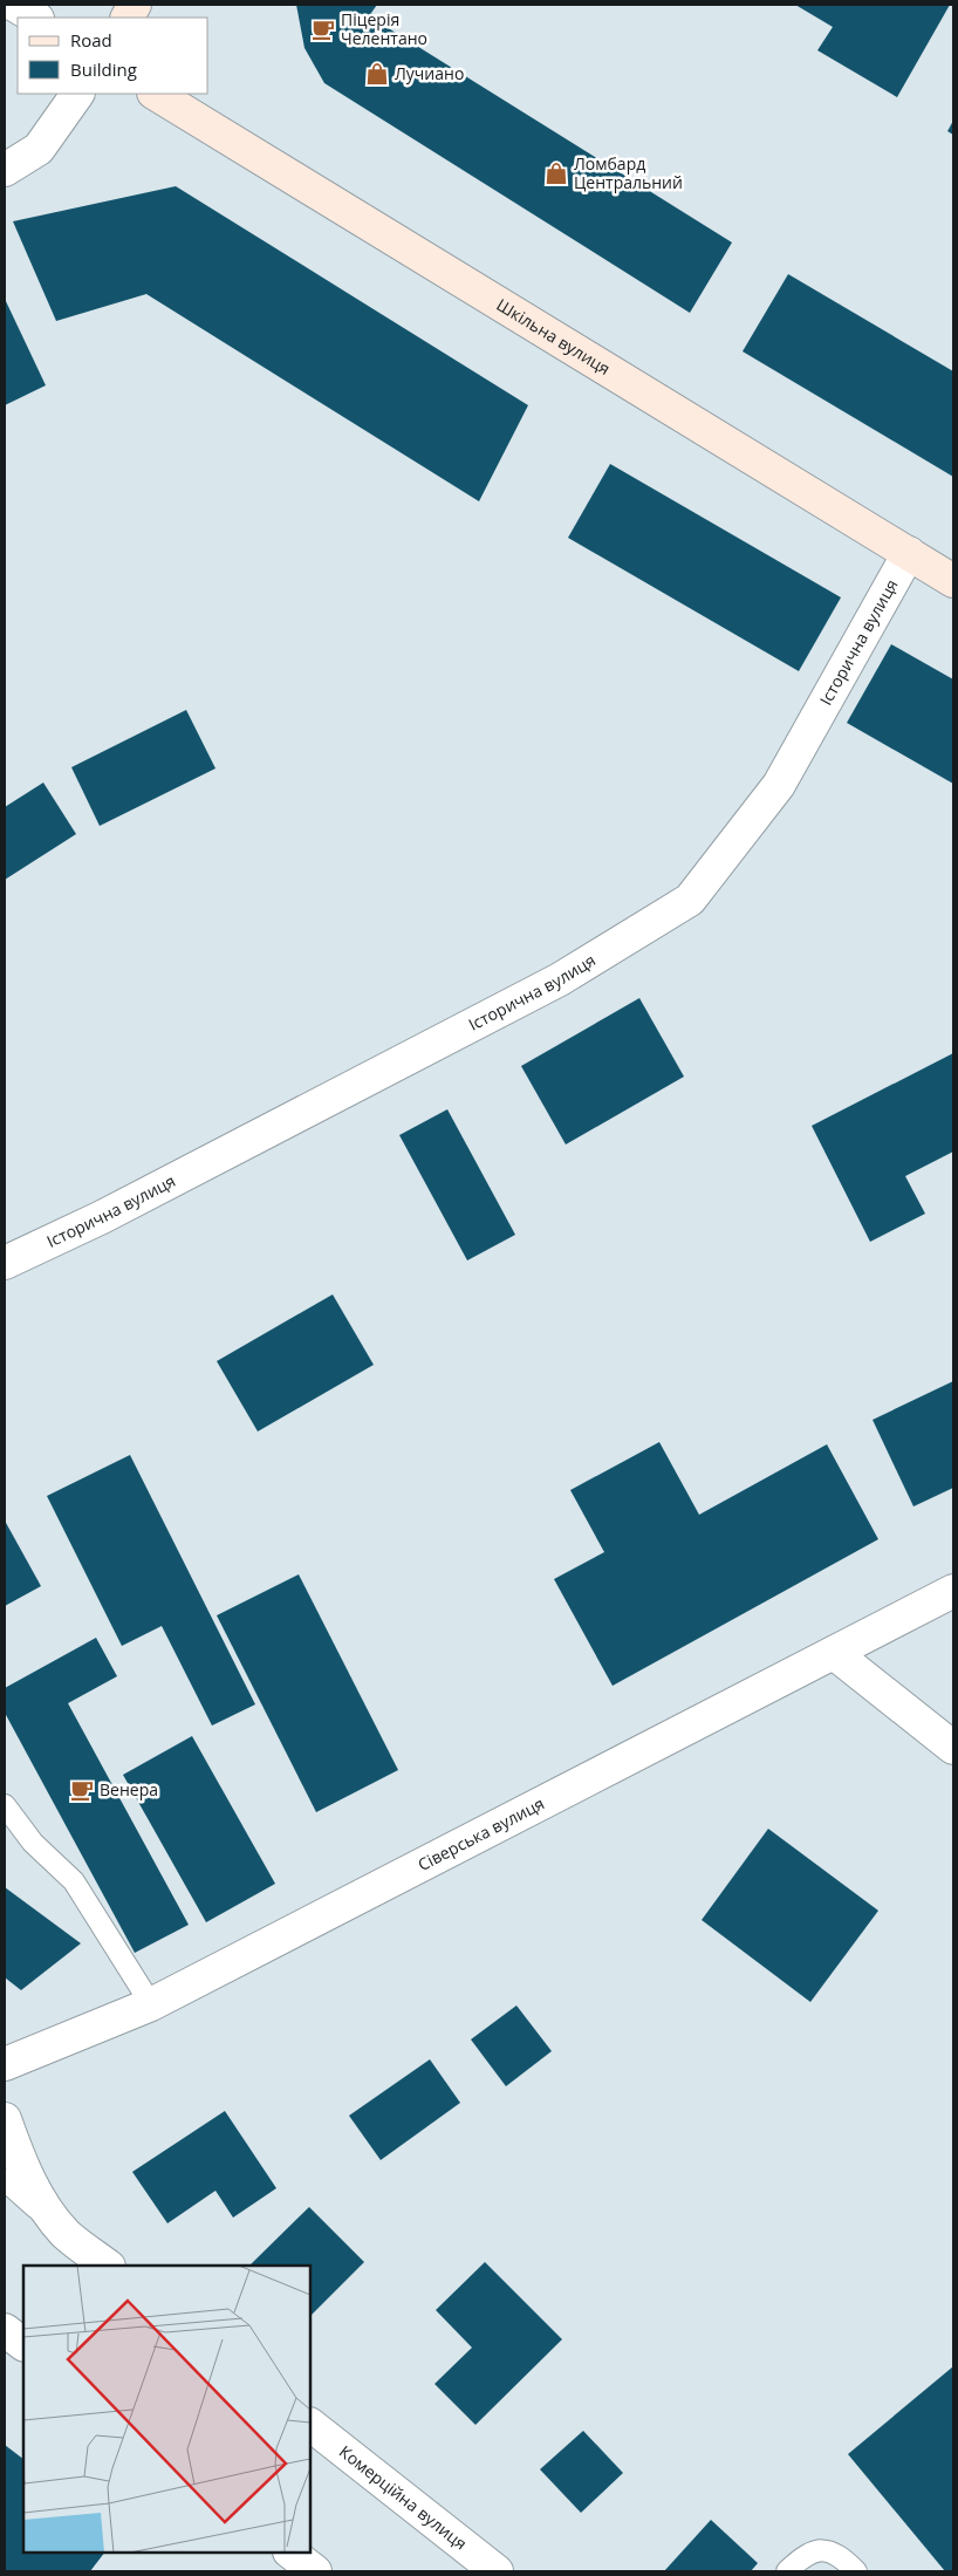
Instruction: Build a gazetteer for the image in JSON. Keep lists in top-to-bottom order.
{
  "streets": {
    "main road": ["Шкільна вулиця"],
    "street": ["Історична вулиця", "Сіверська вулиця", "Комерційна вулиця"]
  },
  "crossings": [
    ["Шкільна вулиця", "Історична вулиця"]
  ],
  "places": {
    "cafe": ["Піцерія Челентано", "Венера"],
    "shop": ["Лучиано", "Ломбард Центральний"]
  },
  "legend": ["Road", "Building"]
}
